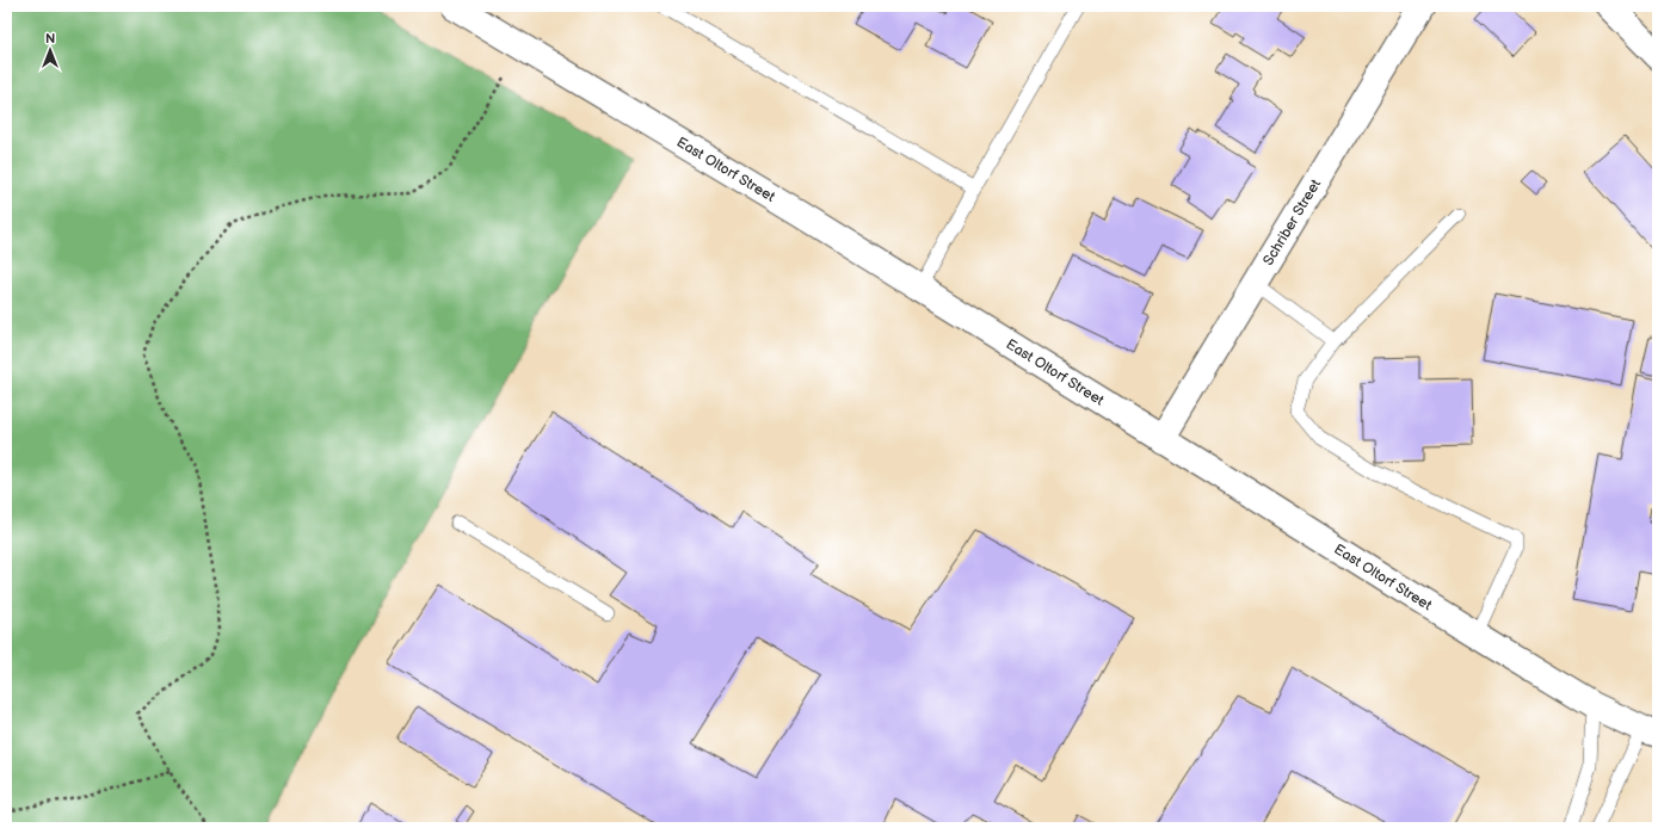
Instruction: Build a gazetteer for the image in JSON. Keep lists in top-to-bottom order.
{
  "streets": {
    "main road": ["East Oltorf Street", "Schriber Street"]
  },
  "crossings": [
    ["East Oltorf Street", "Schriber Street"]
  ],
  "north": "top"
}
